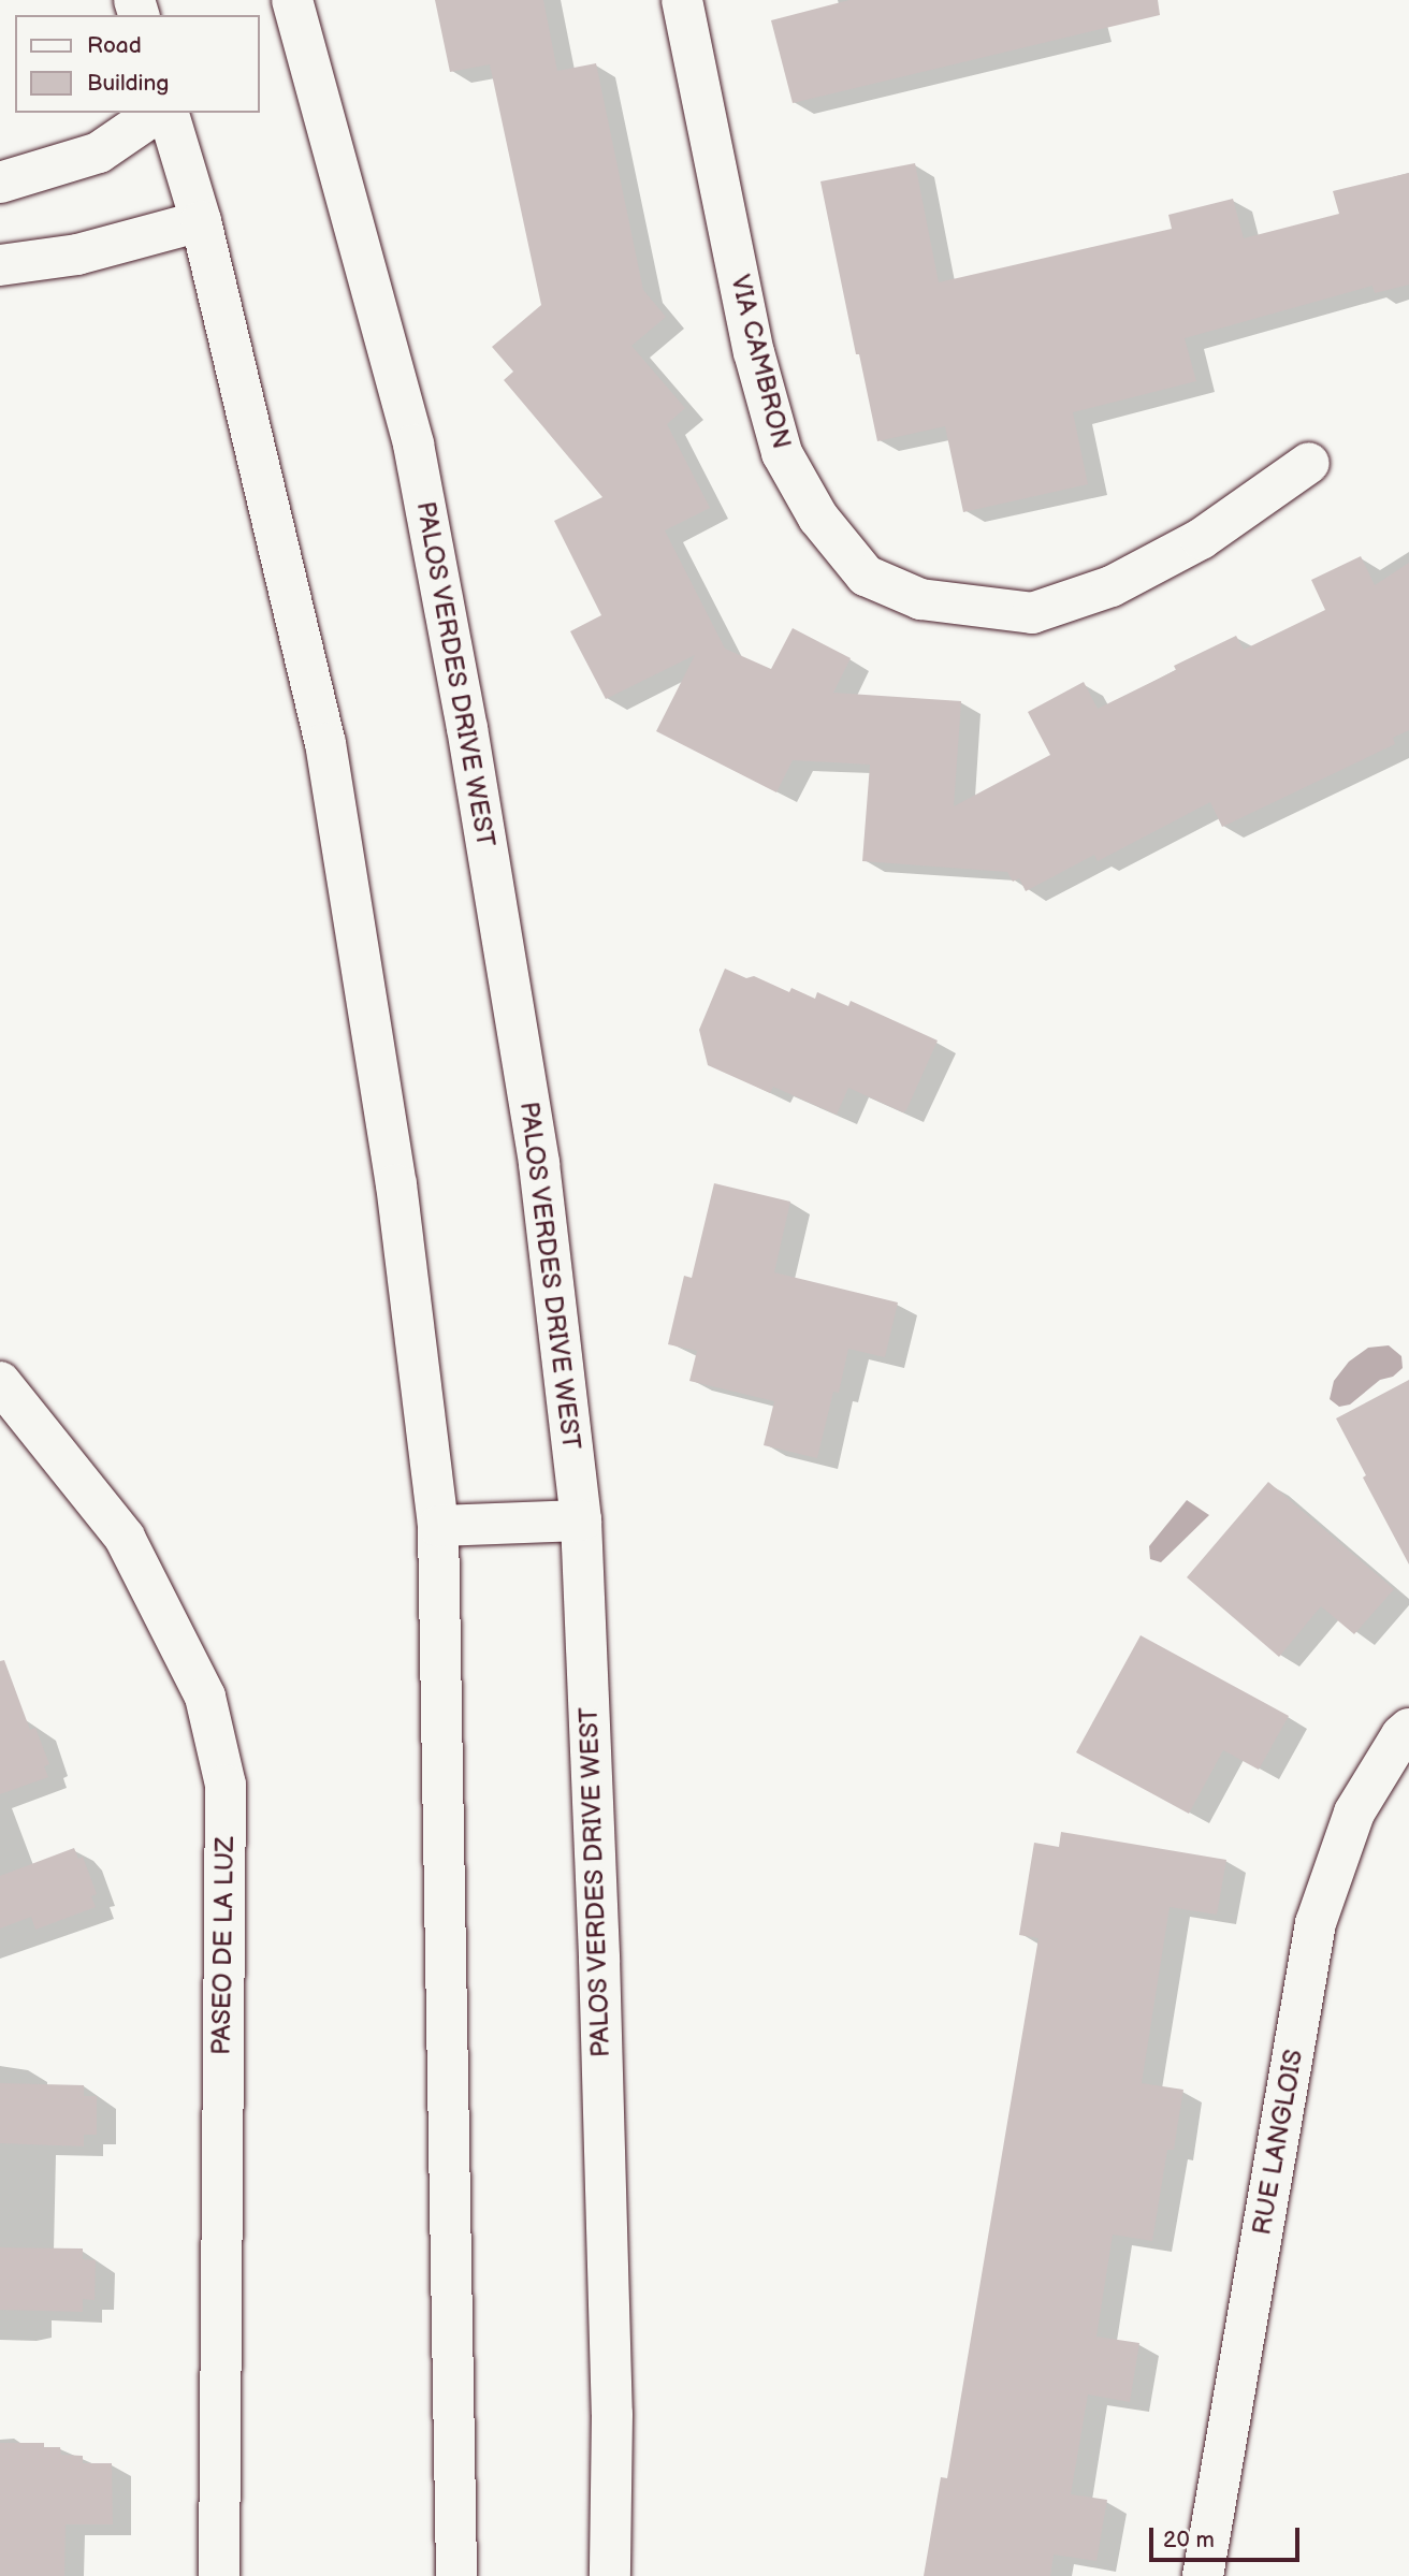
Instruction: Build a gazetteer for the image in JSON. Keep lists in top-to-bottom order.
{
  "streets": {
    "main road": [
      "VIA CAMBRON",
      "PALOS VERDES DRIVE WEST",
      "PASEO DE LA LUZ",
      "RUE LANGLOIS"
    ]
  },
  "legend": ["Road", "Building"],
  "scale_bar": "20 m"
}
